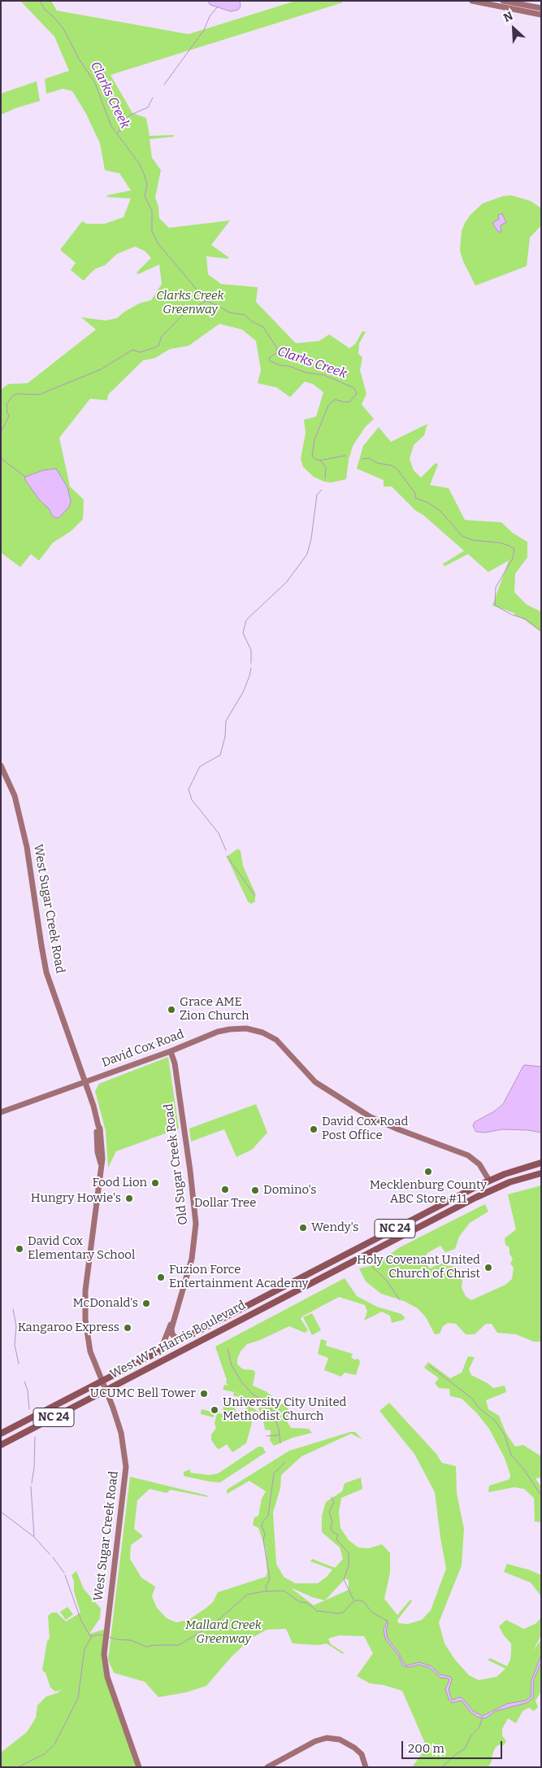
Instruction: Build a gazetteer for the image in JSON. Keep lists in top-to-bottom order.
{
  "streets": {
    "main road": [
      "West Sugar Creek Road",
      "David Cox Road",
      "Old Sugar Creek Road",
      "NC 24",
      "West W T Harris Boulevard"
    ]
  },
  "crossings": [
    ["West Sugar Creek Road", "David Cox Road"],
    ["West Sugar Creek Road", "West W T Harris Boulevard"],
    ["David Cox Road", "Old Sugar Creek Road"],
    ["David Cox Road", "West W T Harris Boulevard"],
    ["Old Sugar Creek Road", "West W T Harris Boulevard"]
  ],
  "water": ["Clarks Creek"],
  "parks": ["Clarks Creek Greenway", "Mallard Creek Greenway"],
  "places": [
    "Grace AME Zion Church",
    "David Cox Road Post Office",
    "Mecklenburg County ABC Store #11",
    "Food Lion",
    "Dollar Tree",
    "Domino's",
    "Hungry Howie's",
    "Wendy's",
    "David Cox Elementary School",
    "Holy Covenant United Church of Christ",
    "Fuzion Force Entertainment Academy",
    "McDonald's",
    "Kangaroo Express",
    "UCUMC Bell Tower",
    "University City United Methodist Church"
  ],
  "scale_bar": "200 m",
  "north": "top left"
}
